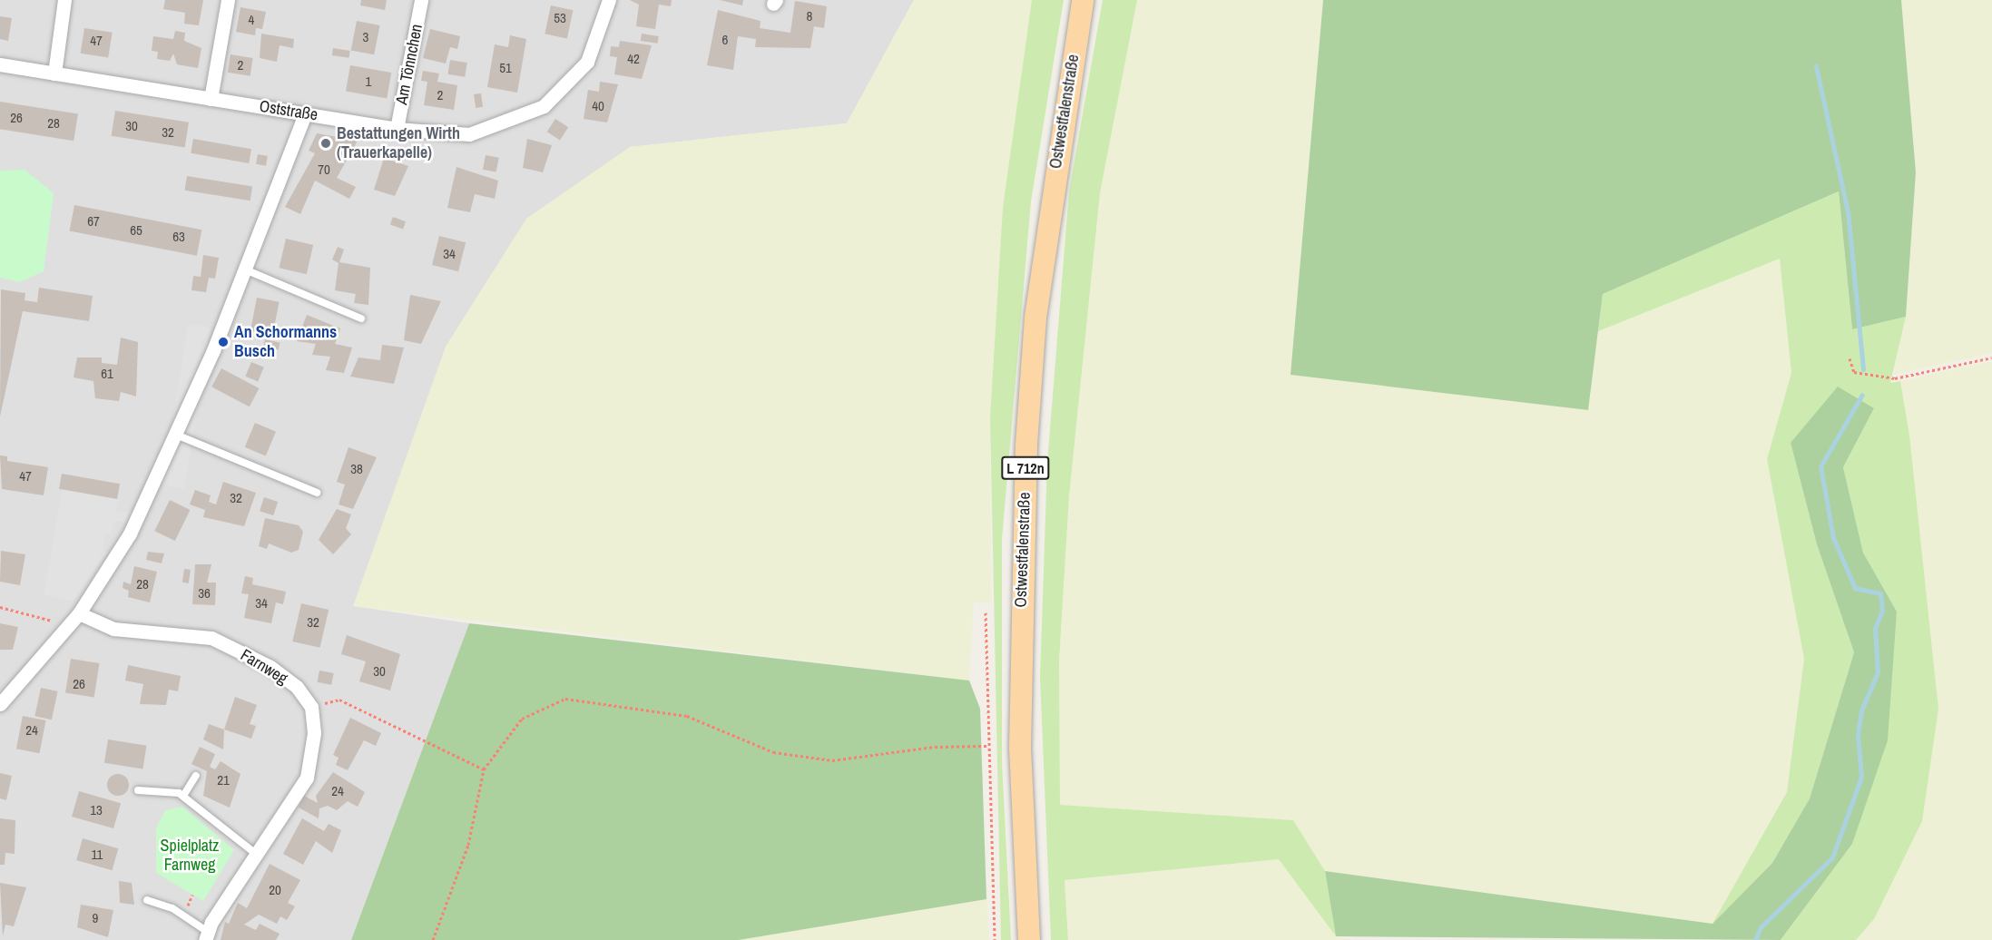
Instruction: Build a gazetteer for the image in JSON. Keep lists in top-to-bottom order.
{
  "streets": {
    "main road": ["Ostwestfalenstraße", "L 712n"],
    "street": ["Am Tönnchen", "Oststraße", "Farnweg"]
  },
  "crossings": [
    ["Am Tönnchen", "Oststraße"]
  ],
  "parks": ["Spielplatz Farnweg"],
  "places": ["Bestattungen Wirth (Trauerkapelle)", "An Schormanns Busch"],
  "house_numbers": [
    "8",
    "53",
    "4",
    "3",
    "6",
    "47",
    "42",
    "2",
    "51",
    "1",
    "2",
    "40",
    "26",
    "28",
    "30",
    "32",
    "70",
    "67",
    "65",
    "63",
    "34",
    "61",
    "38",
    "47",
    "32",
    "28",
    "36",
    "34",
    "32",
    "30",
    "26",
    "24",
    "21",
    "24",
    "13",
    "11",
    "20",
    "9"
  ]
}
